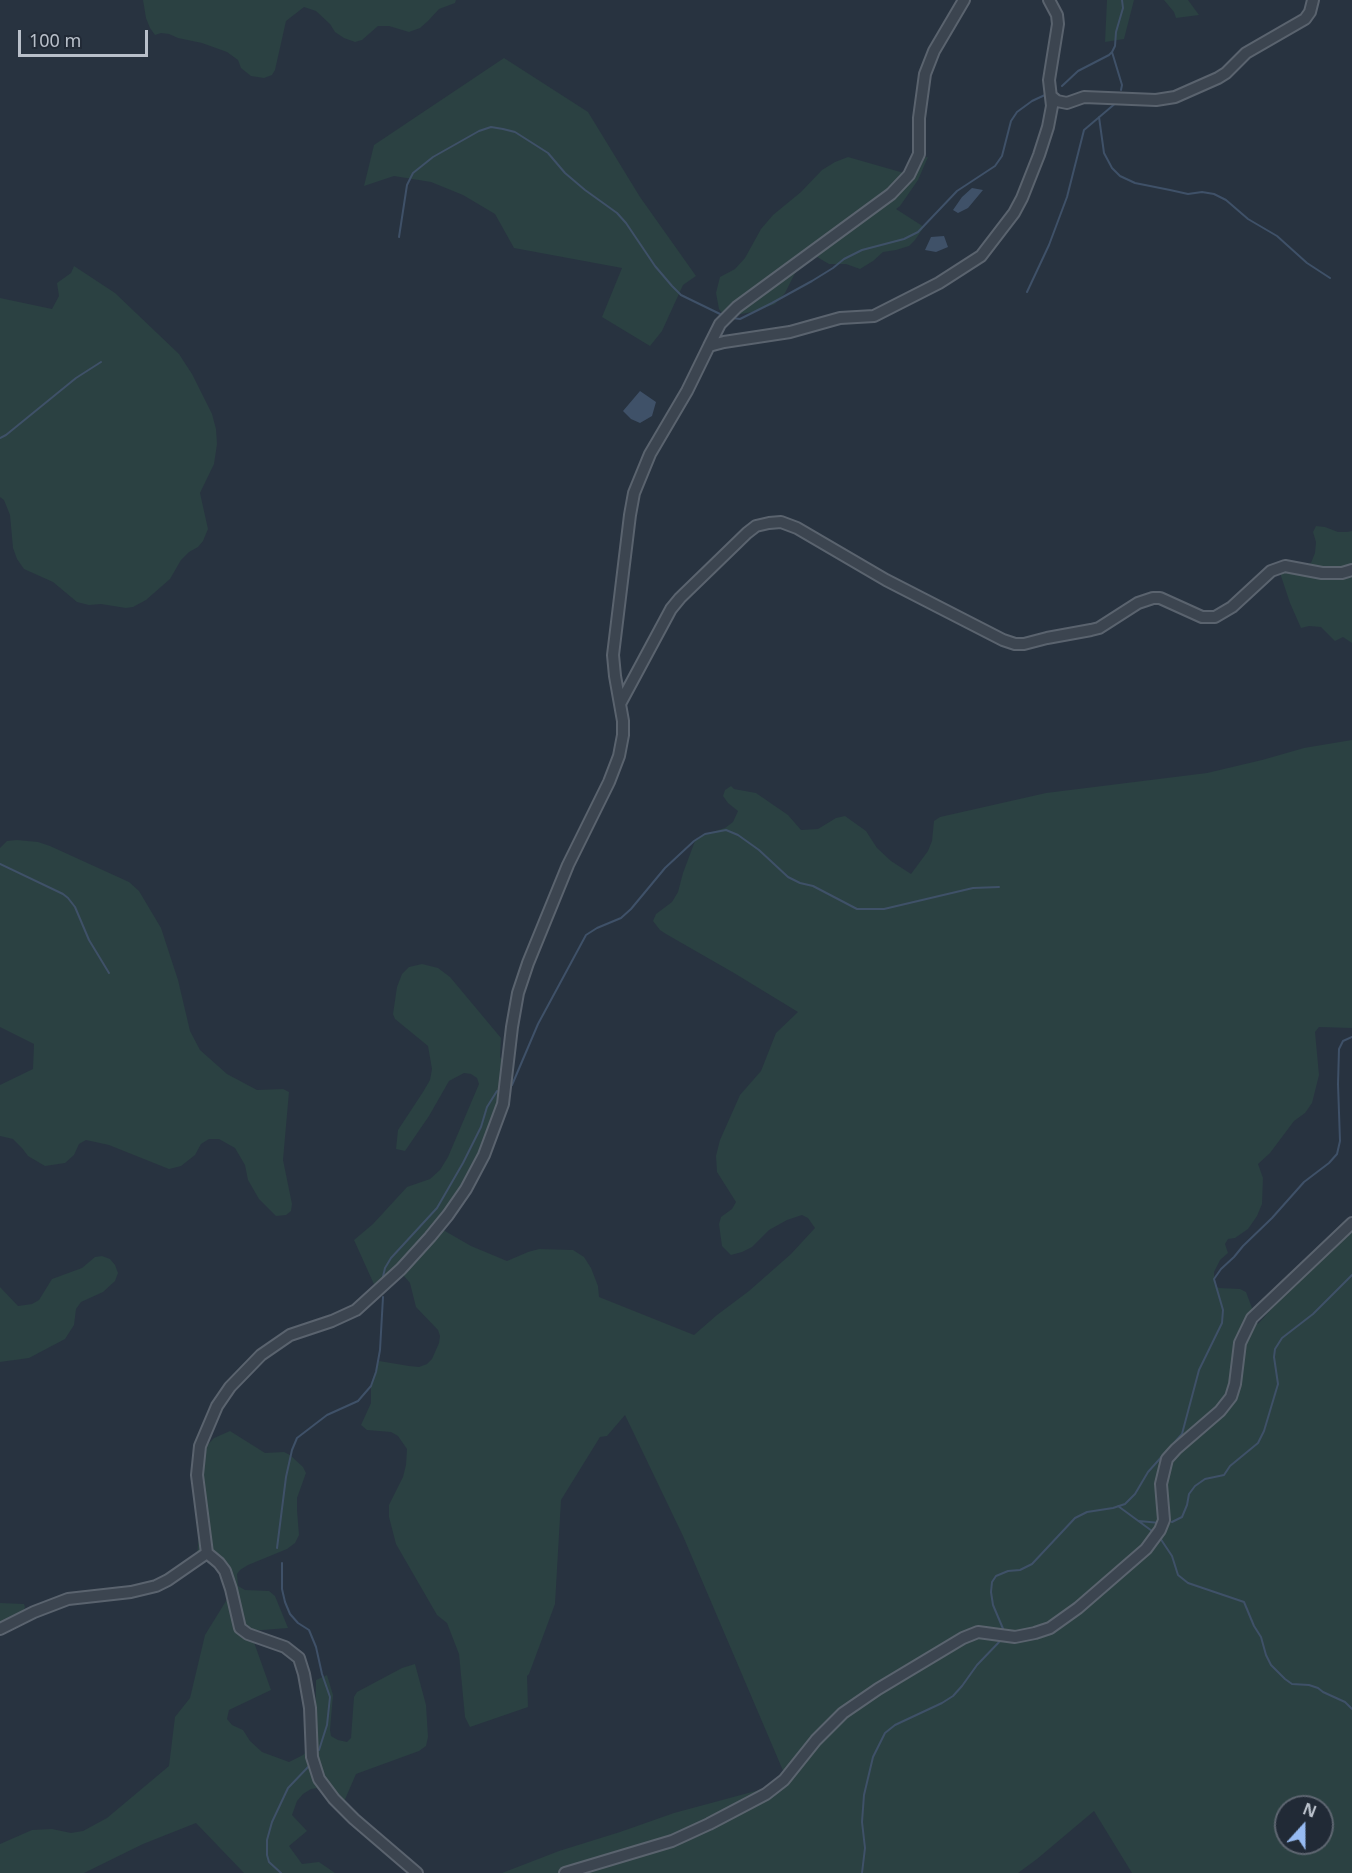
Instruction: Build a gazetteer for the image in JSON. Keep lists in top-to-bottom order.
{
  "scale_bar": "100 m",
  "north": "top"
}
